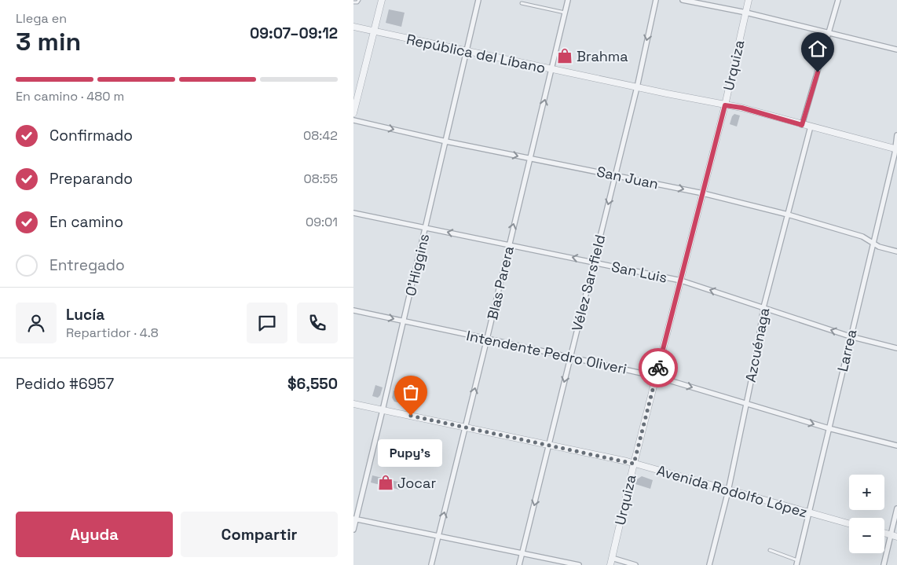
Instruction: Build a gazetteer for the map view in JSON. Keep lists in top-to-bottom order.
{
  "streets": {
    "street": [
      "República del Líbano",
      "Urquiza",
      "San Juan",
      "O'Higgins",
      "San Luis",
      "Blas Parera",
      "Vélez Sarsfield",
      "Azcuénaga",
      "Larrea",
      "Intendente Pedro Oliveri",
      "Avenida Rodolfo López"
    ]
  },
  "crossings": [
    ["República del Líbano", "Urquiza"],
    ["República del Líbano", "O'Higgins"],
    ["República del Líbano", "Blas Parera"],
    ["República del Líbano", "Vélez Sarsfield"],
    ["República del Líbano", "Azcuénaga"],
    ["República del Líbano", "Larrea"],
    ["Urquiza", "San Juan"],
    ["Urquiza", "San Luis"],
    ["Urquiza", "Intendente Pedro Oliveri"],
    ["Urquiza", "Avenida Rodolfo López"],
    ["San Juan", "O'Higgins"],
    ["San Juan", "Blas Parera"],
    ["San Juan", "Vélez Sarsfield"],
    ["San Juan", "Azcuénaga"],
    ["San Juan", "Larrea"],
    ["O'Higgins", "San Luis"],
    ["O'Higgins", "Intendente Pedro Oliveri"],
    ["O'Higgins", "Avenida Rodolfo López"],
    ["San Luis", "Blas Parera"],
    ["San Luis", "Vélez Sarsfield"],
    ["San Luis", "Azcuénaga"],
    ["San Luis", "Larrea"],
    ["Blas Parera", "Intendente Pedro Oliveri"],
    ["Blas Parera", "Avenida Rodolfo López"],
    ["Vélez Sarsfield", "Intendente Pedro Oliveri"],
    ["Vélez Sarsfield", "Avenida Rodolfo López"],
    ["Azcuénaga", "Intendente Pedro Oliveri"],
    ["Azcuénaga", "Avenida Rodolfo López"],
    ["Larrea", "Intendente Pedro Oliveri"],
    ["Larrea", "Avenida Rodolfo López"]
  ],
  "one_way": [
    "San Juan",
    "San Luis",
    "Blas Parera",
    "Vélez Sarsfield",
    "Intendente Pedro Oliveri"
  ],
  "places": {
    "shop": ["Brahma", "Jocar"],
    "other": ["Pupy's"]
  },
  "page": {
    "heading": ["3 min", "Llega en", "09:07–09:12"],
    "panel": [
      "Lucía",
      "Repartidor · 4.8",
      "Pedido #6957",
      "$6,550"
    ],
    "bar": "En camino · 480 m",
    "list": [
      ["Confirmado", "08:42"],
      ["Preparando", "08:55"],
      ["En camino", "09:01"],
      "Entregado"
    ],
    "bubble": "Pupy's",
    "map_buttons": ["+", "−"],
    "buttons": ["Ayuda", "Compartir"]
  }
}
